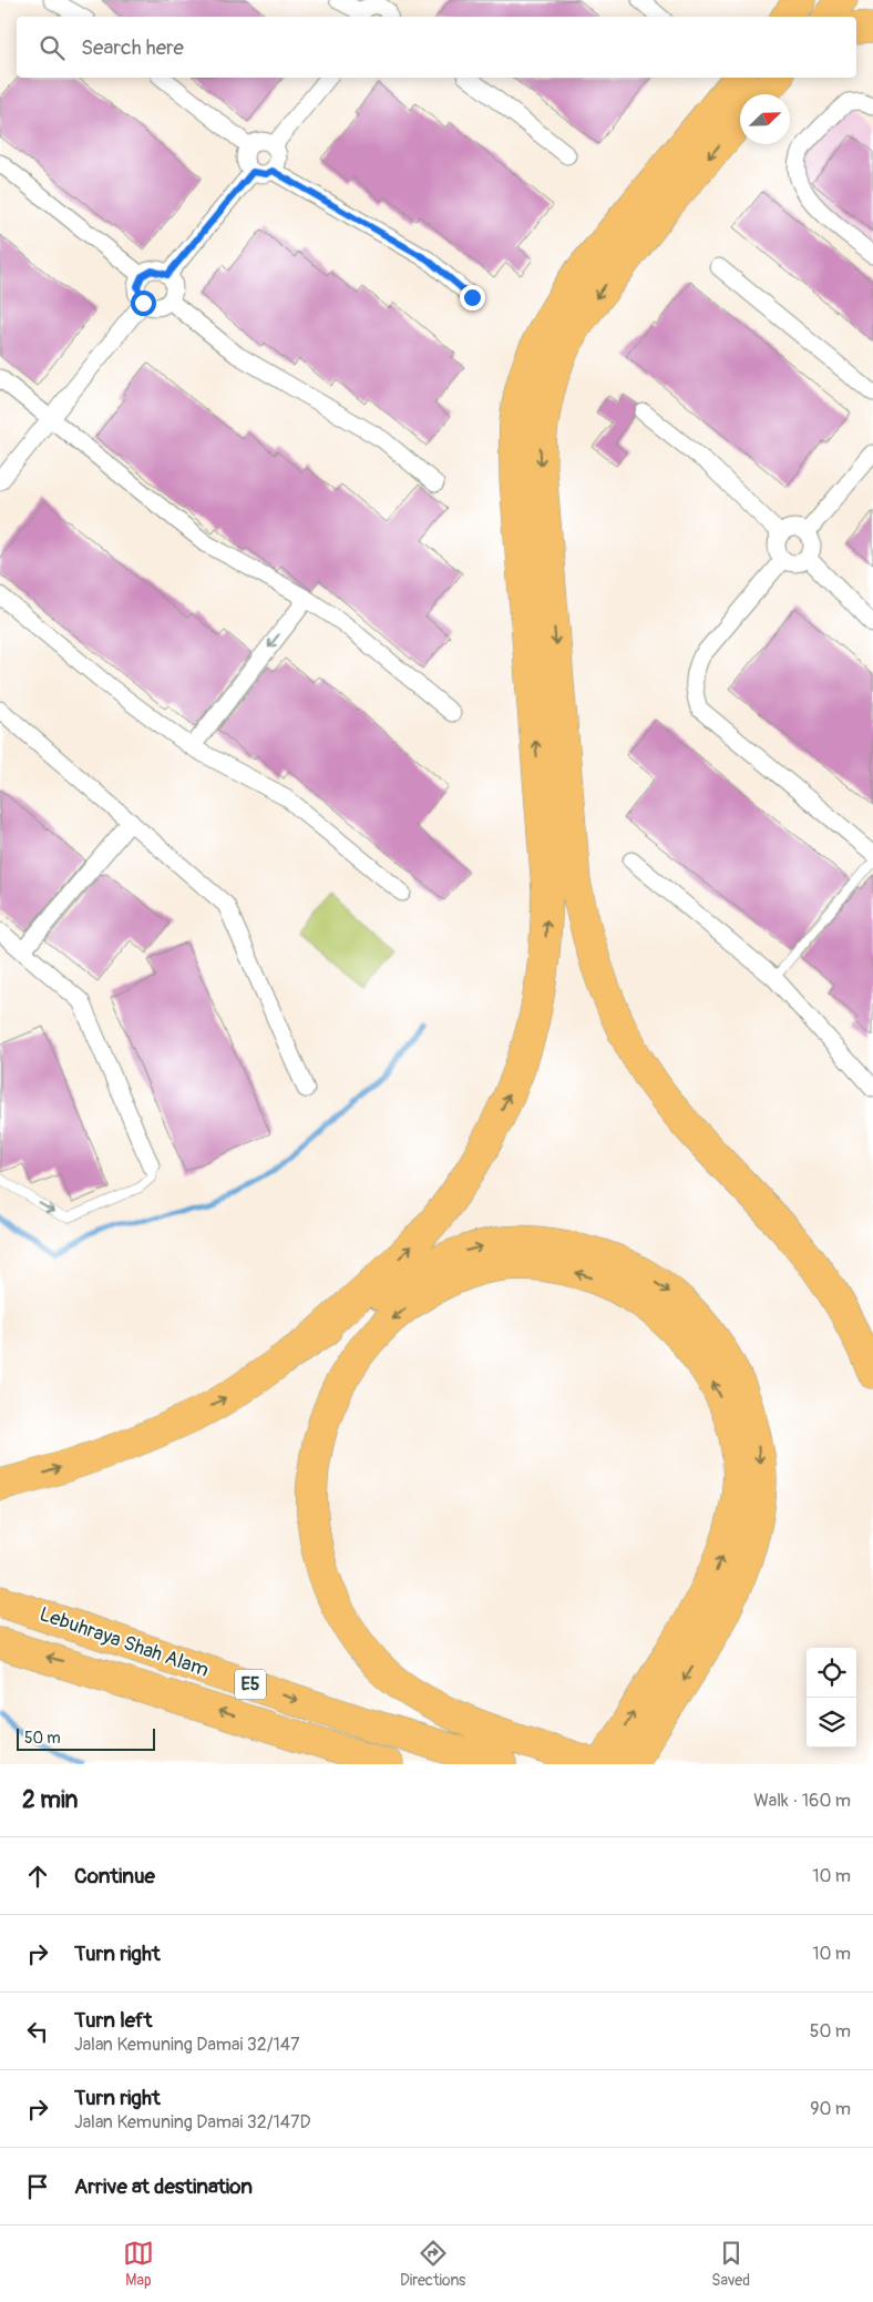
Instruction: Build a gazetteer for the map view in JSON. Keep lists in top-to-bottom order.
{
  "streets": {
    "highway": ["Lebuhraya Shah Alam", "E5"]
  },
  "scale_bar": "50 m",
  "north": "top right",
  "page": {
    "search": "Search here",
    "scale": "50 m",
    "heading": ["2 min", "Walk · 160 m"],
    "list": [
      ["Continue", "10 m"],
      ["Turn right", "10 m"],
      ["Turn left", "Jalan Kemuning Damai 32/147", "50 m"],
      ["Turn right", "Jalan Kemuning Damai 32/147D", "90 m"],
      "Arrive at destination"
    ],
    "nav": ["Map", "Directions", "Saved"]
  }
}
